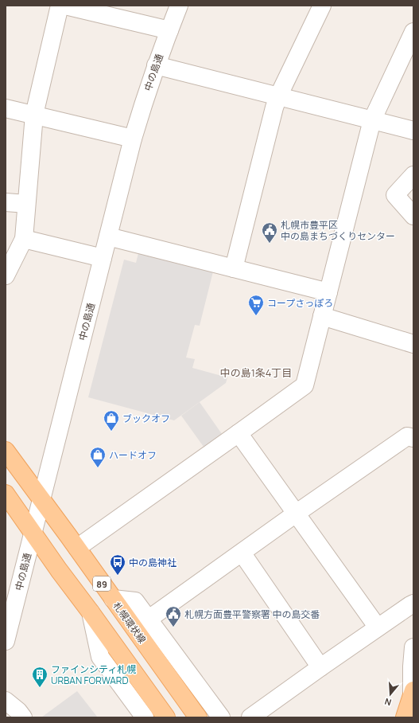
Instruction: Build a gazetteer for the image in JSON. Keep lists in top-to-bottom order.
{
  "streets": {
    "main road": ["89", "札幌環状線"],
    "street": ["中の島通"]
  },
  "crossings": [
    ["中の島通", "札幌環状線"]
  ],
  "districts": ["中の島1条4丁目"],
  "places": {
    "public building": ["札幌市豊平区 中の島まちづくりセンター", "札幌方面豊平警察署 中の島交番"],
    "supermarket": ["コープさっぽろ"],
    "shop": ["ブックオフ", "ハードオフ"],
    "bus stop": ["中の島神社"],
    "building": ["ファインシティ札幌 URBAN FORWARD"]
  },
  "north": "bottom"
}
